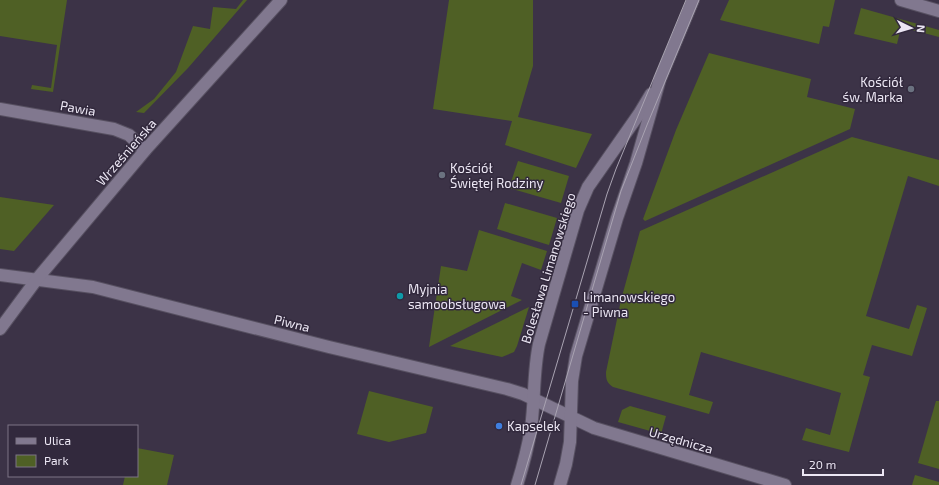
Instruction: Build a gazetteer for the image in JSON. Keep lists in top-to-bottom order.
{
  "streets": {
    "street": [
      "Pawia",
      "Wrześnieńska",
      "Bolesława Limanowskiego",
      "Piwna",
      "Urzędnicza"
    ]
  },
  "crossings": [
    ["Pawia", "Wrześnieńska"],
    ["Wrześnieńska", "Piwna"],
    ["Bolesława Limanowskiego", "Piwna"],
    ["Bolesława Limanowskiego", "Urzędnicza"],
    ["Piwna", "Urzędnicza"]
  ],
  "places": {
    "other": [
      "Kościół św. Marka",
      "Kościół Świętej Rodziny",
      "Myjnia samoobsługowa",
      "Kapselek"
    ],
    "transit": ["Limanowskiego - Piwna"]
  },
  "legend": ["Ulica", "Park"],
  "scale_bar": "20 m",
  "north": "right"
}
